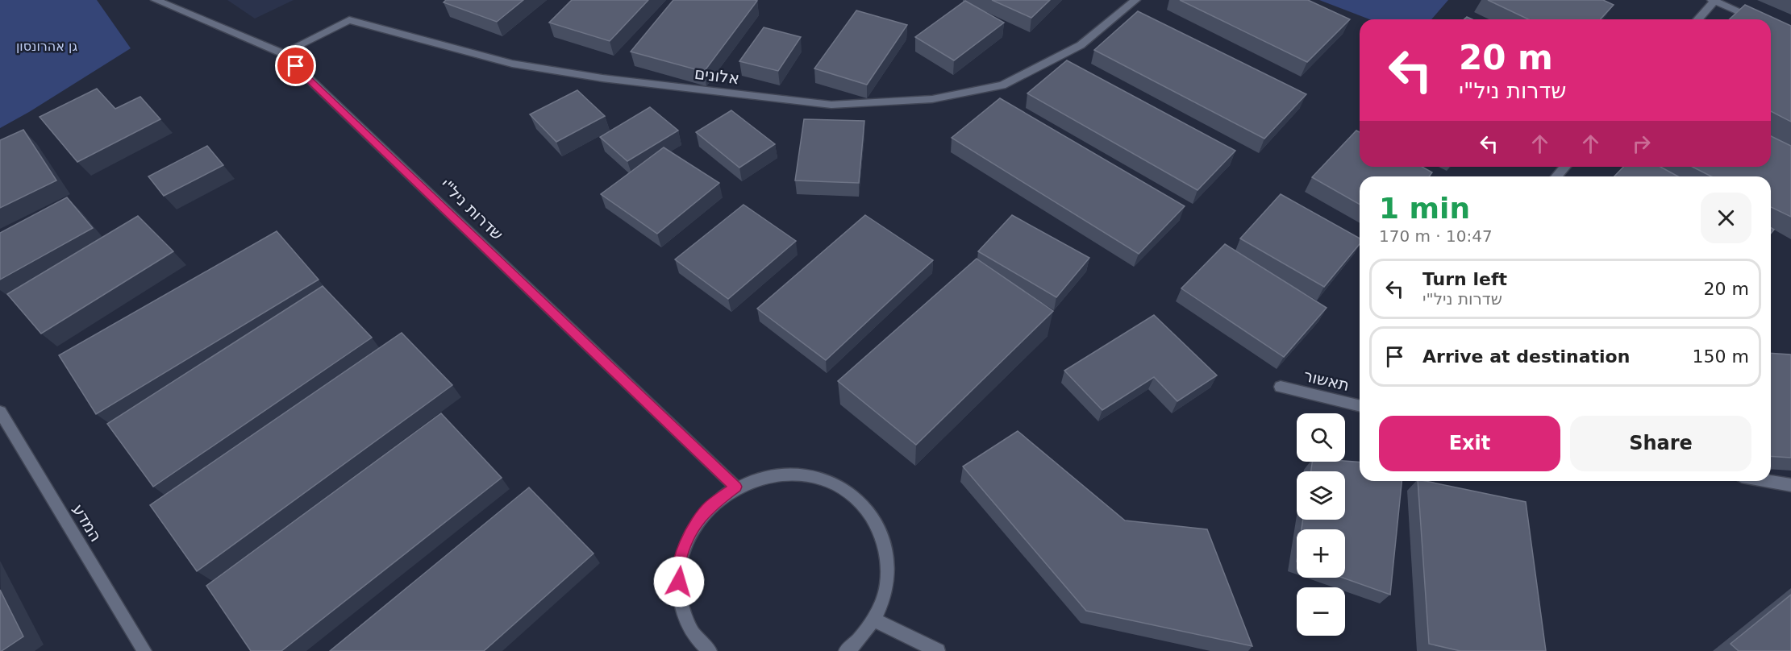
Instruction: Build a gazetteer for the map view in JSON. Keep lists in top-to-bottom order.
{
  "streets": {
    "street": [
      "אלונים",
      "שדרות ניל\"י",
      "תאשור",
      "המדע"
    ]
  },
  "crossings": [
    ["אלונים", "שדרות ניל\"י"]
  ],
  "parks": ["גן אהרונסון"],
  "page": {
    "turn": ["20 m", "שדרות ניל\"י"],
    "heading": ["1 min", "170 m · 10:47"],
    "list": [
      {
        "name": "Turn left",
        "note": "שדרות ניל\"י",
        "value": "20 m"
      },
      {
        "name": "Arrive at destination",
        "value": "150 m"
      }
    ],
    "buttons": ["Exit", "Share"],
    "map_buttons": ["+", "−"]
  }
}
